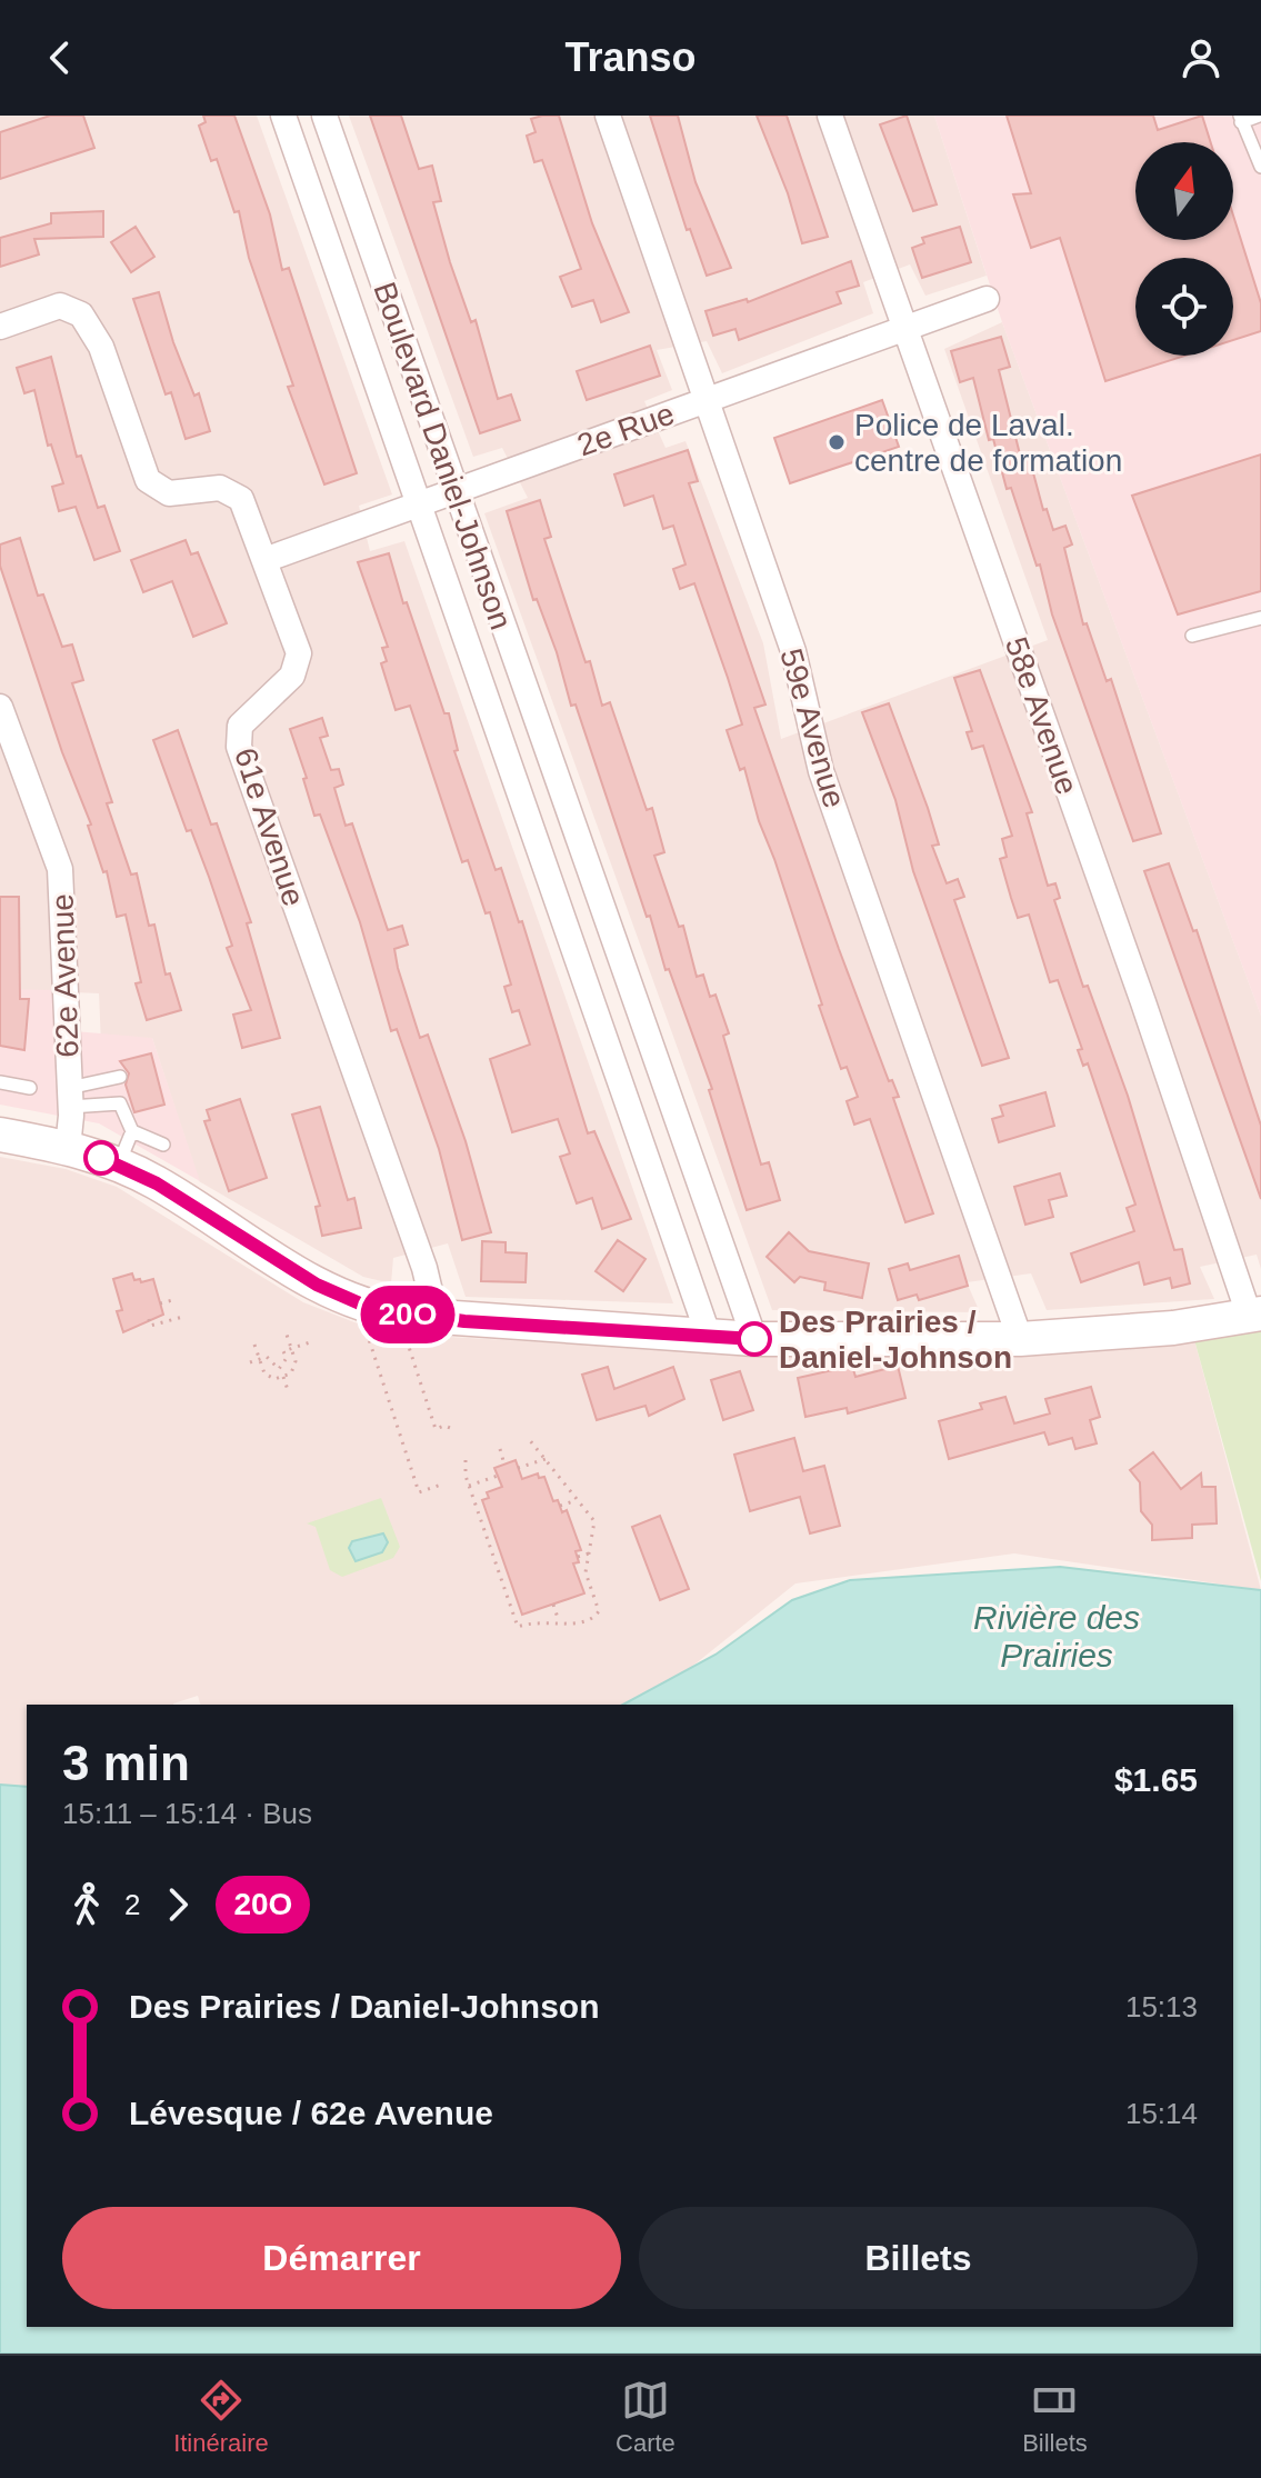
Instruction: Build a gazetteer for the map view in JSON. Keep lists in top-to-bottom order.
{
  "streets": {
    "street": [
      "2e Rue",
      "Boulevard Daniel-Johnson",
      "58e Avenue",
      "59e Avenue",
      "61e Avenue",
      "62e Avenue"
    ]
  },
  "crossings": [
    ["2e Rue", "Boulevard Daniel-Johnson"],
    ["2e Rue", "58e Avenue"],
    ["2e Rue", "59e Avenue"],
    ["2e Rue", "61e Avenue"]
  ],
  "water": ["Rivière des Prairies"],
  "places": ["Police de Laval. centre de formation", "Des Prairies / Daniel-Johnson"],
  "lines": ["bus line 20O"],
  "north": "top",
  "page": {
    "header": "Transo",
    "on_map": "20O",
    "heading": ["3 min", "15:11 – 15:14 · Bus", "$1.65"],
    "legs": ["2", "20O"],
    "list": [
      {
        "name": "Des Prairies / Daniel-Johnson",
        "value": "15:13"
      },
      {
        "name": "Lévesque / 62e Avenue",
        "value": "15:14"
      }
    ],
    "buttons": ["Démarrer", "Billets"],
    "tabs": ["Itinéraire", "Carte", "Billets"]
  }
}
